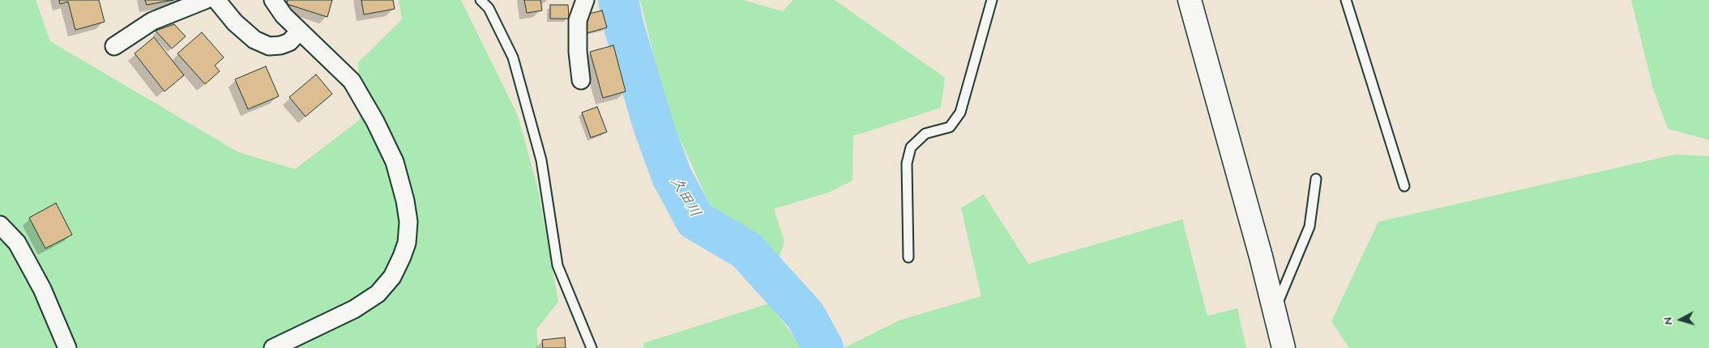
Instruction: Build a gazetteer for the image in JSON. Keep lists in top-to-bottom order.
{
  "water": ["久田川"],
  "north": "left"
}
